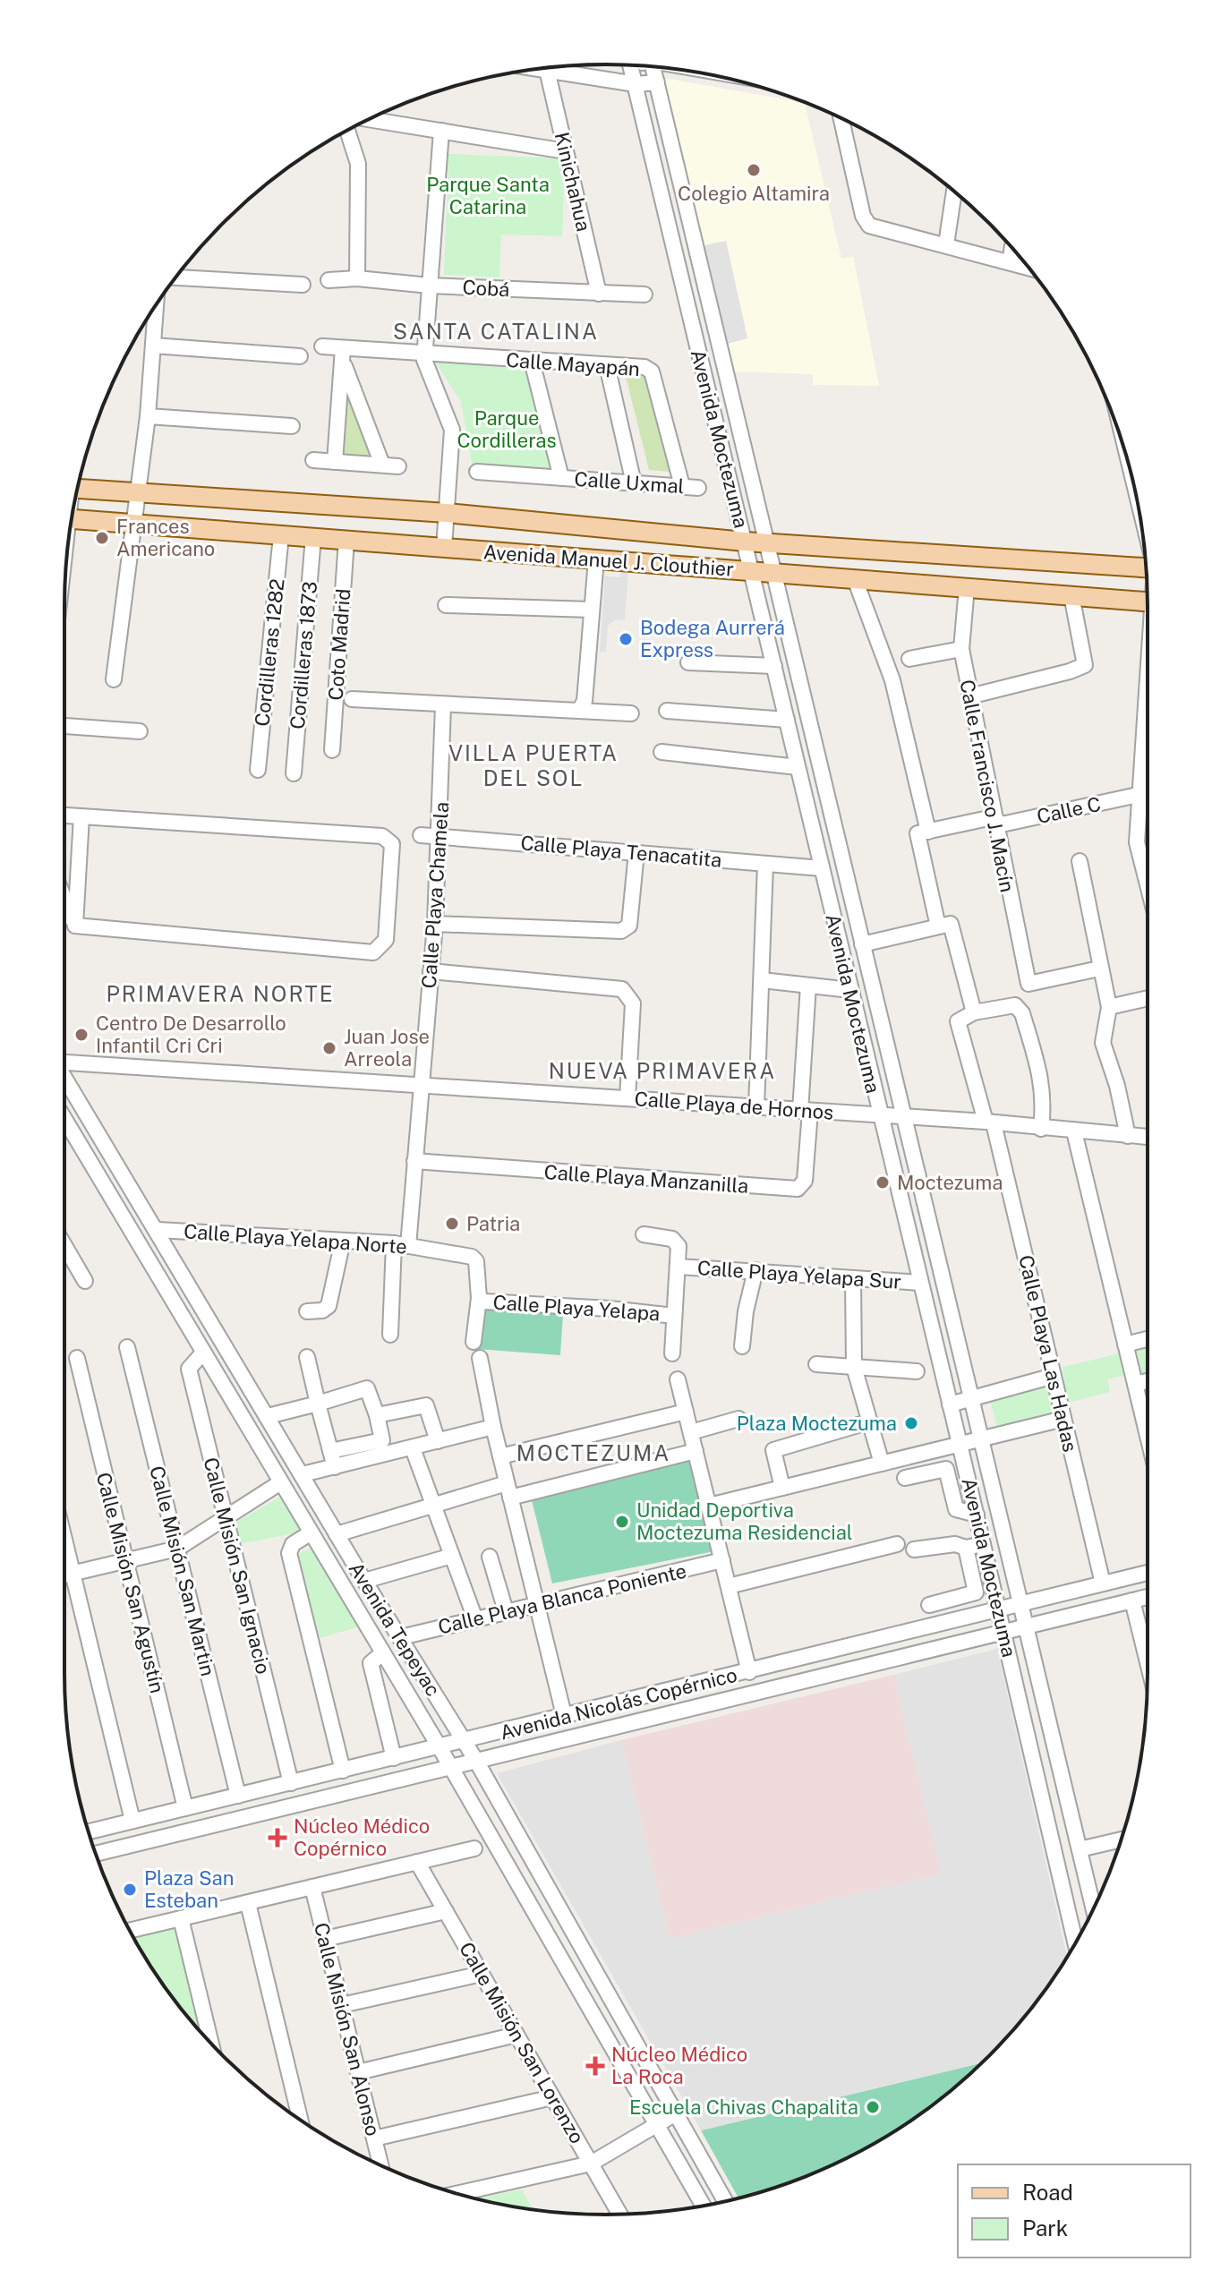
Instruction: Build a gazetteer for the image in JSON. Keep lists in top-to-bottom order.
{
  "streets": {
    "main road": ["Avenida Manuel J. Clouthier"],
    "street": [
      "Kinichahua",
      "Cobá",
      "Calle Mayapán",
      "Avenida Moctezuma",
      "Calle Uxmal",
      "Coto Madrid",
      "Cordilleras 1282",
      "Cordilleras 1873",
      "Calle Francisco J. Macín",
      "Calle C",
      "Calle Playa Tenacatita",
      "Calle Playa Chamela",
      "Calle Playa de Hornos",
      "Calle Playa Manzanilla",
      "Calle Playa Yelapa Norte",
      "Calle Playa Yelapa Sur",
      "Calle Playa Yelapa",
      "Calle Playa Las Hadas",
      "Calle Misión San Ignacio",
      "Calle Misión San Martin",
      "Calle Misión San Agustín",
      "Calle Playa Blanca Poniente",
      "Avenida Tepeyac",
      "Avenida Nicolás Copérnico",
      "Calle Misión San Alonso",
      "Calle Misión San Lorenzo"
    ]
  },
  "crossings": [
    ["Kinichahua", "Cobá"],
    ["Calle Mayapán", "Calle Uxmal"],
    ["Avenida Moctezuma", "Avenida Manuel J. Clouthier"],
    ["Avenida Moctezuma", "Calle Playa Tenacatita"],
    ["Avenida Moctezuma", "Calle Playa de Hornos"],
    ["Avenida Moctezuma", "Calle Playa Yelapa Sur"],
    ["Avenida Moctezuma", "Avenida Nicolás Copérnico"],
    ["Avenida Manuel J. Clouthier", "Coto Madrid"],
    ["Avenida Manuel J. Clouthier", "Cordilleras 1282"],
    ["Avenida Manuel J. Clouthier", "Cordilleras 1873"],
    ["Avenida Manuel J. Clouthier", "Calle Francisco J. Macín"],
    ["Calle Francisco J. Macín", "Calle C"],
    ["Calle Playa Tenacatita", "Calle Playa Chamela"],
    ["Calle Playa Chamela", "Calle Playa de Hornos"],
    ["Calle Playa Chamela", "Calle Playa Manzanilla"],
    ["Calle Playa Chamela", "Calle Playa Yelapa Norte"],
    ["Calle Playa de Hornos", "Calle Playa Manzanilla"],
    ["Calle Playa de Hornos", "Calle Playa Las Hadas"],
    ["Calle Playa Yelapa Norte", "Calle Playa Yelapa"],
    ["Calle Playa Yelapa Norte", "Avenida Tepeyac"],
    ["Calle Playa Las Hadas", "Avenida Nicolás Copérnico"],
    ["Calle Misión San Ignacio", "Avenida Tepeyac"],
    ["Calle Misión San Ignacio", "Avenida Nicolás Copérnico"],
    ["Calle Misión San Martin", "Avenida Nicolás Copérnico"],
    ["Calle Misión San Agustín", "Avenida Nicolás Copérnico"],
    ["Calle Playa Blanca Poniente", "Avenida Tepeyac"],
    ["Avenida Tepeyac", "Avenida Nicolás Copérnico"]
  ],
  "districts": [
    "SANTA CATALINA",
    "VILLA PUERTA DEL SOL",
    "PRIMAVERA NORTE",
    "NUEVA PRIMAVERA",
    "MOCTEZUMA"
  ],
  "parks": ["Parque Santa Catarina", "Parque Cordilleras"],
  "places": {
    "other": [
      "Colegio Altamira",
      "Frances Americano",
      "Bodega Aurrerá Express",
      "Centro De Desarrollo Infantil Cri Cri",
      "Juan Jose Arreola",
      "Moctezuma",
      "Patria",
      "Plaza Moctezuma",
      "Unidad Deportiva Moctezuma Residencial",
      "Plaza San Esteban",
      "Escuela Chivas Chapalita"
    ],
    "health": ["Núcleo Médico Copérnico", "Núcleo Médico La Roca"]
  },
  "legend": ["Road", "Park"]
}
